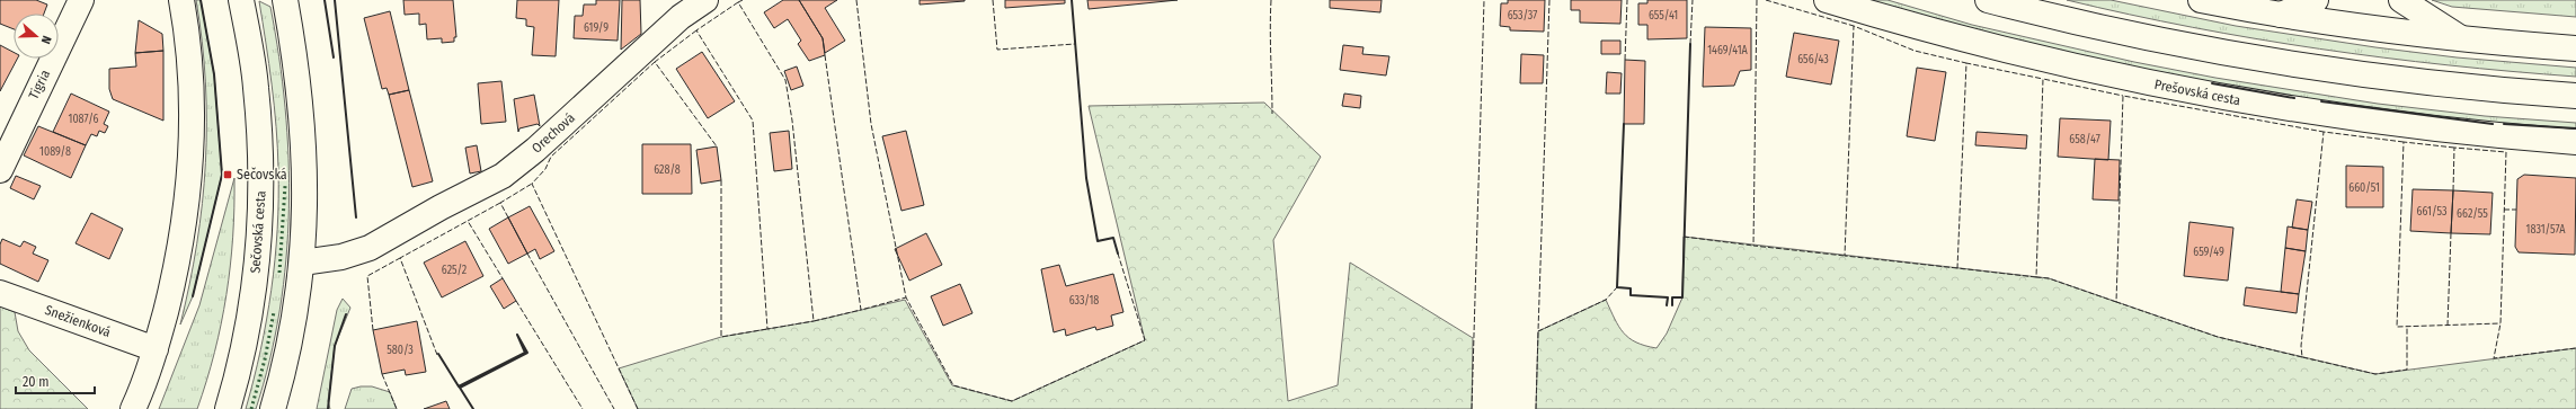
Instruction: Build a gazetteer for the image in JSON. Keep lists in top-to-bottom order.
{
  "streets": {
    "main road": [
      "Tigria",
      "Prešovská cesta",
      "Orechová",
      "Sečovská cesta",
      "Snežienková"
    ]
  },
  "places": {
    "transit": ["Sečovská"]
  },
  "house_numbers": [
    "653/37",
    "655/41",
    "619/9",
    "1469/41A",
    "656/43",
    "1087/6",
    "658/47",
    "1089/8",
    "628/8",
    "660/51",
    "661/53",
    "662/55",
    "1831/57A",
    "659/49",
    "625/2",
    "633/18",
    "580/3"
  ],
  "scale_bar": "20 m",
  "north": "right"
}
